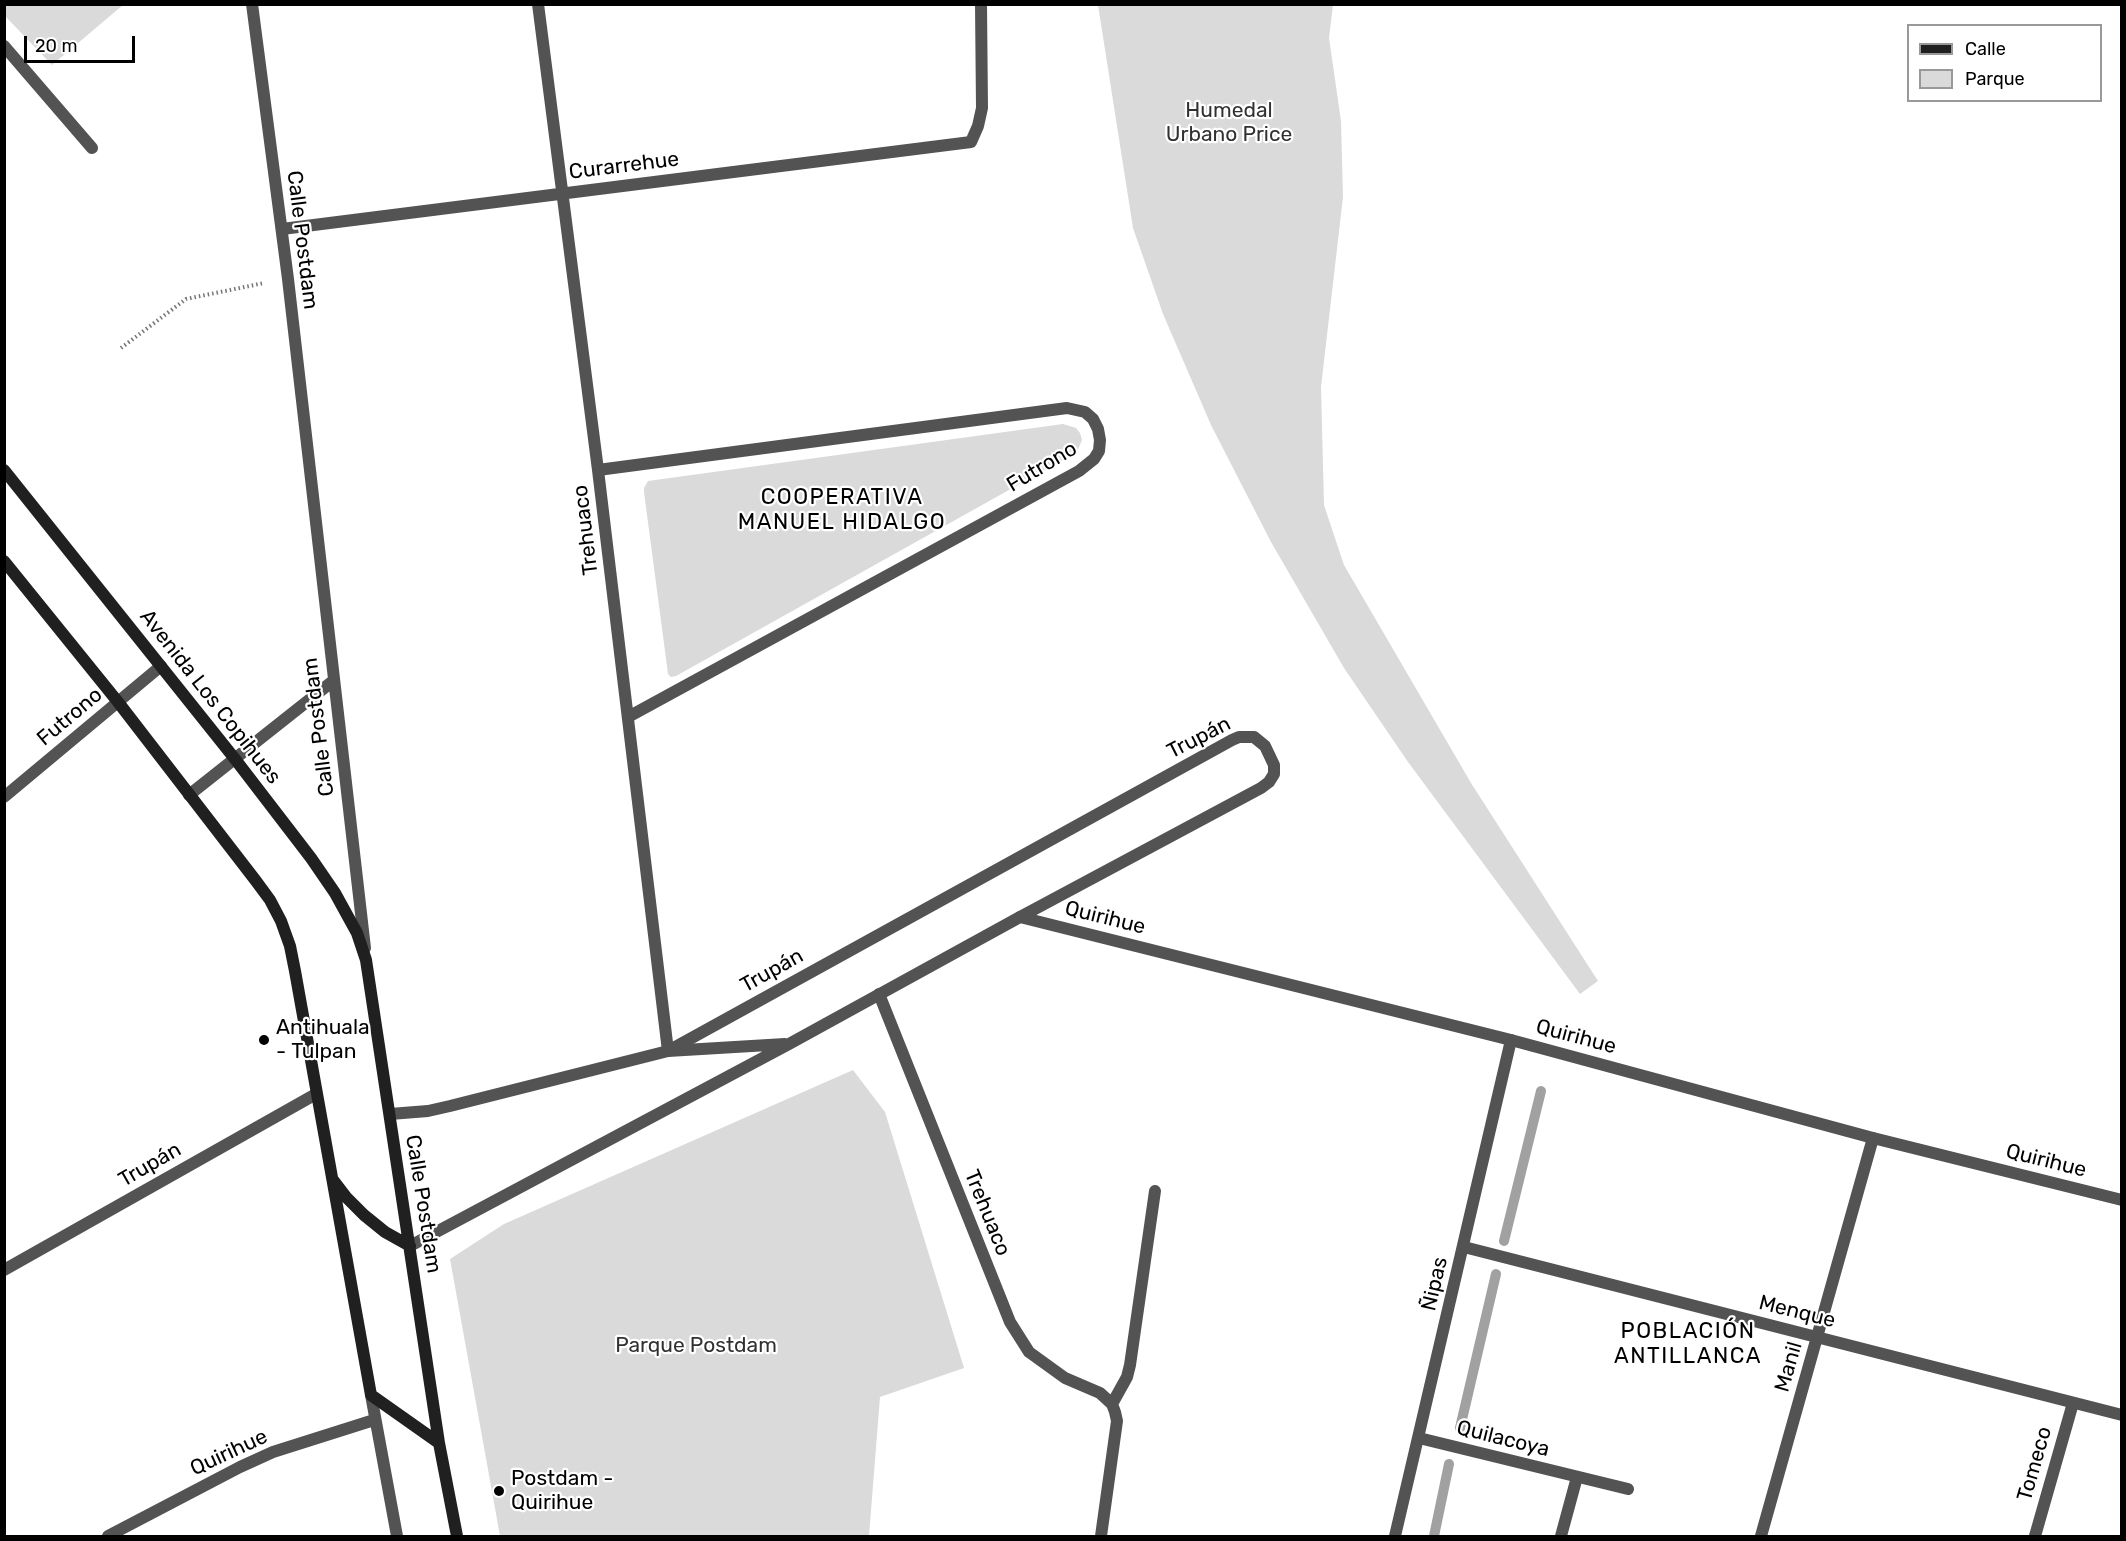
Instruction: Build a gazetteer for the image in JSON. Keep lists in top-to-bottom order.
{
  "streets": {
    "main road": ["Calle Postdam", "Avenida Los Copihues"],
    "street": [
      "Curarrehue",
      "Futrono",
      "Trehuaco",
      "Trupán",
      "Quirihue",
      "Ñipas",
      "Menque",
      "Manil",
      "Quilacoya",
      "Tomeco"
    ]
  },
  "crossings": [
    ["Curarrehue", "Calle Postdam"],
    ["Curarrehue", "Trehuaco"],
    ["Calle Postdam", "Avenida Los Copihues"],
    ["Calle Postdam", "Trupán"],
    ["Futrono", "Trehuaco"],
    ["Futrono", "Avenida Los Copihues"],
    ["Trehuaco", "Trupán"],
    ["Trupán", "Quirihue"],
    ["Quirihue", "Ñipas"],
    ["Quirihue", "Manil"],
    ["Ñipas", "Menque"],
    ["Ñipas", "Quilacoya"],
    ["Menque", "Manil"],
    ["Menque", "Tomeco"]
  ],
  "districts": ["COOPERATIVA MANUEL HIDALGO", "POBLACIÓN ANTILLANCA"],
  "parks": ["Humedal Urbano Price", "Parque Postdam"],
  "places": ["Antihuala - Tulpan", "Postdam - Quirihue"],
  "legend": ["Calle", "Parque"],
  "scale_bar": "20 m"
}
